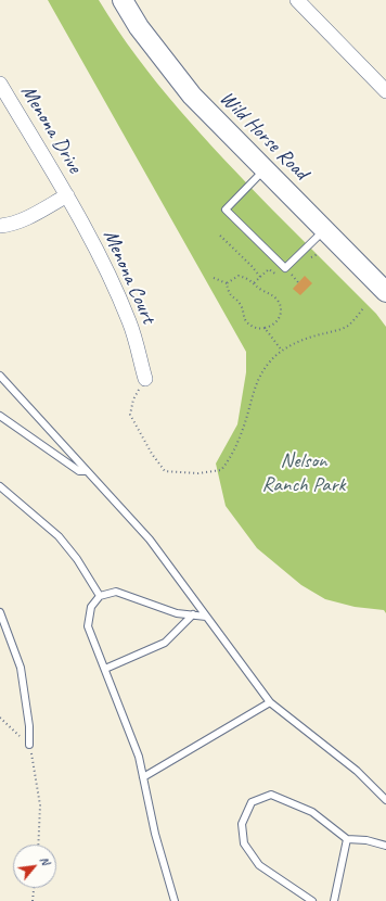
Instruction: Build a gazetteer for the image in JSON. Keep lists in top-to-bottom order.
{
  "streets": {
    "street": ["Menona Drive", "Wild Horse Road", "Menona Court"]
  },
  "crossings": [
    ["Menona Drive", "Menona Court"]
  ],
  "parks": ["Nelson Ranch Park"],
  "north": "top right"
}
